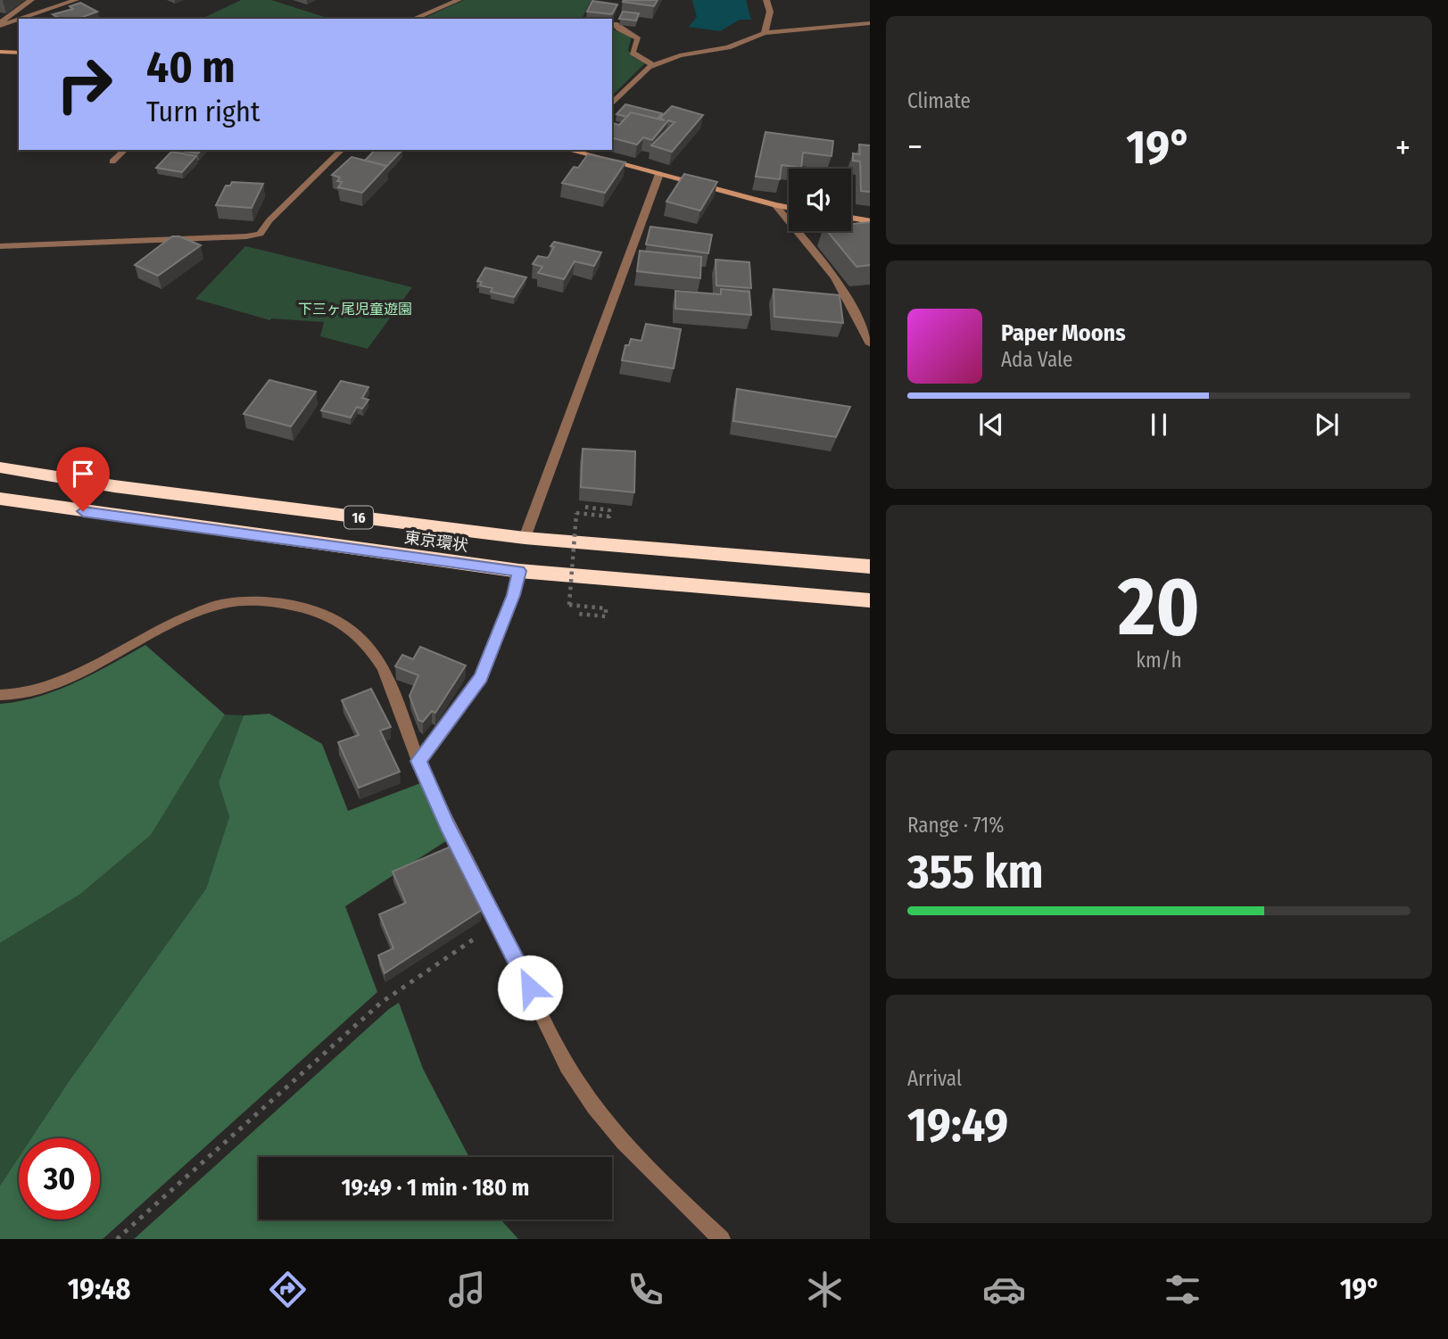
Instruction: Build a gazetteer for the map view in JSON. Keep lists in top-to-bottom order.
{
  "streets": {
    "highway": ["16", "東京環状"]
  },
  "parks": ["下三ヶ尾児童遊園"],
  "page": {
    "tile": [
      "Climate",
      ["20", "km/h"],
      ["Range · 71%", "355 km"],
      ["Arrival", "19:49"]
    ],
    "turn": ["40 m", "Turn right"],
    "heat": ["−", "19°", "+"],
    "song": ["Paper Moons", "Ada Vale"],
    "limit": "30",
    "trip": "19:49 · 1 min · 180 m",
    "tabs": ["19:48", "19°"]
  }
}
